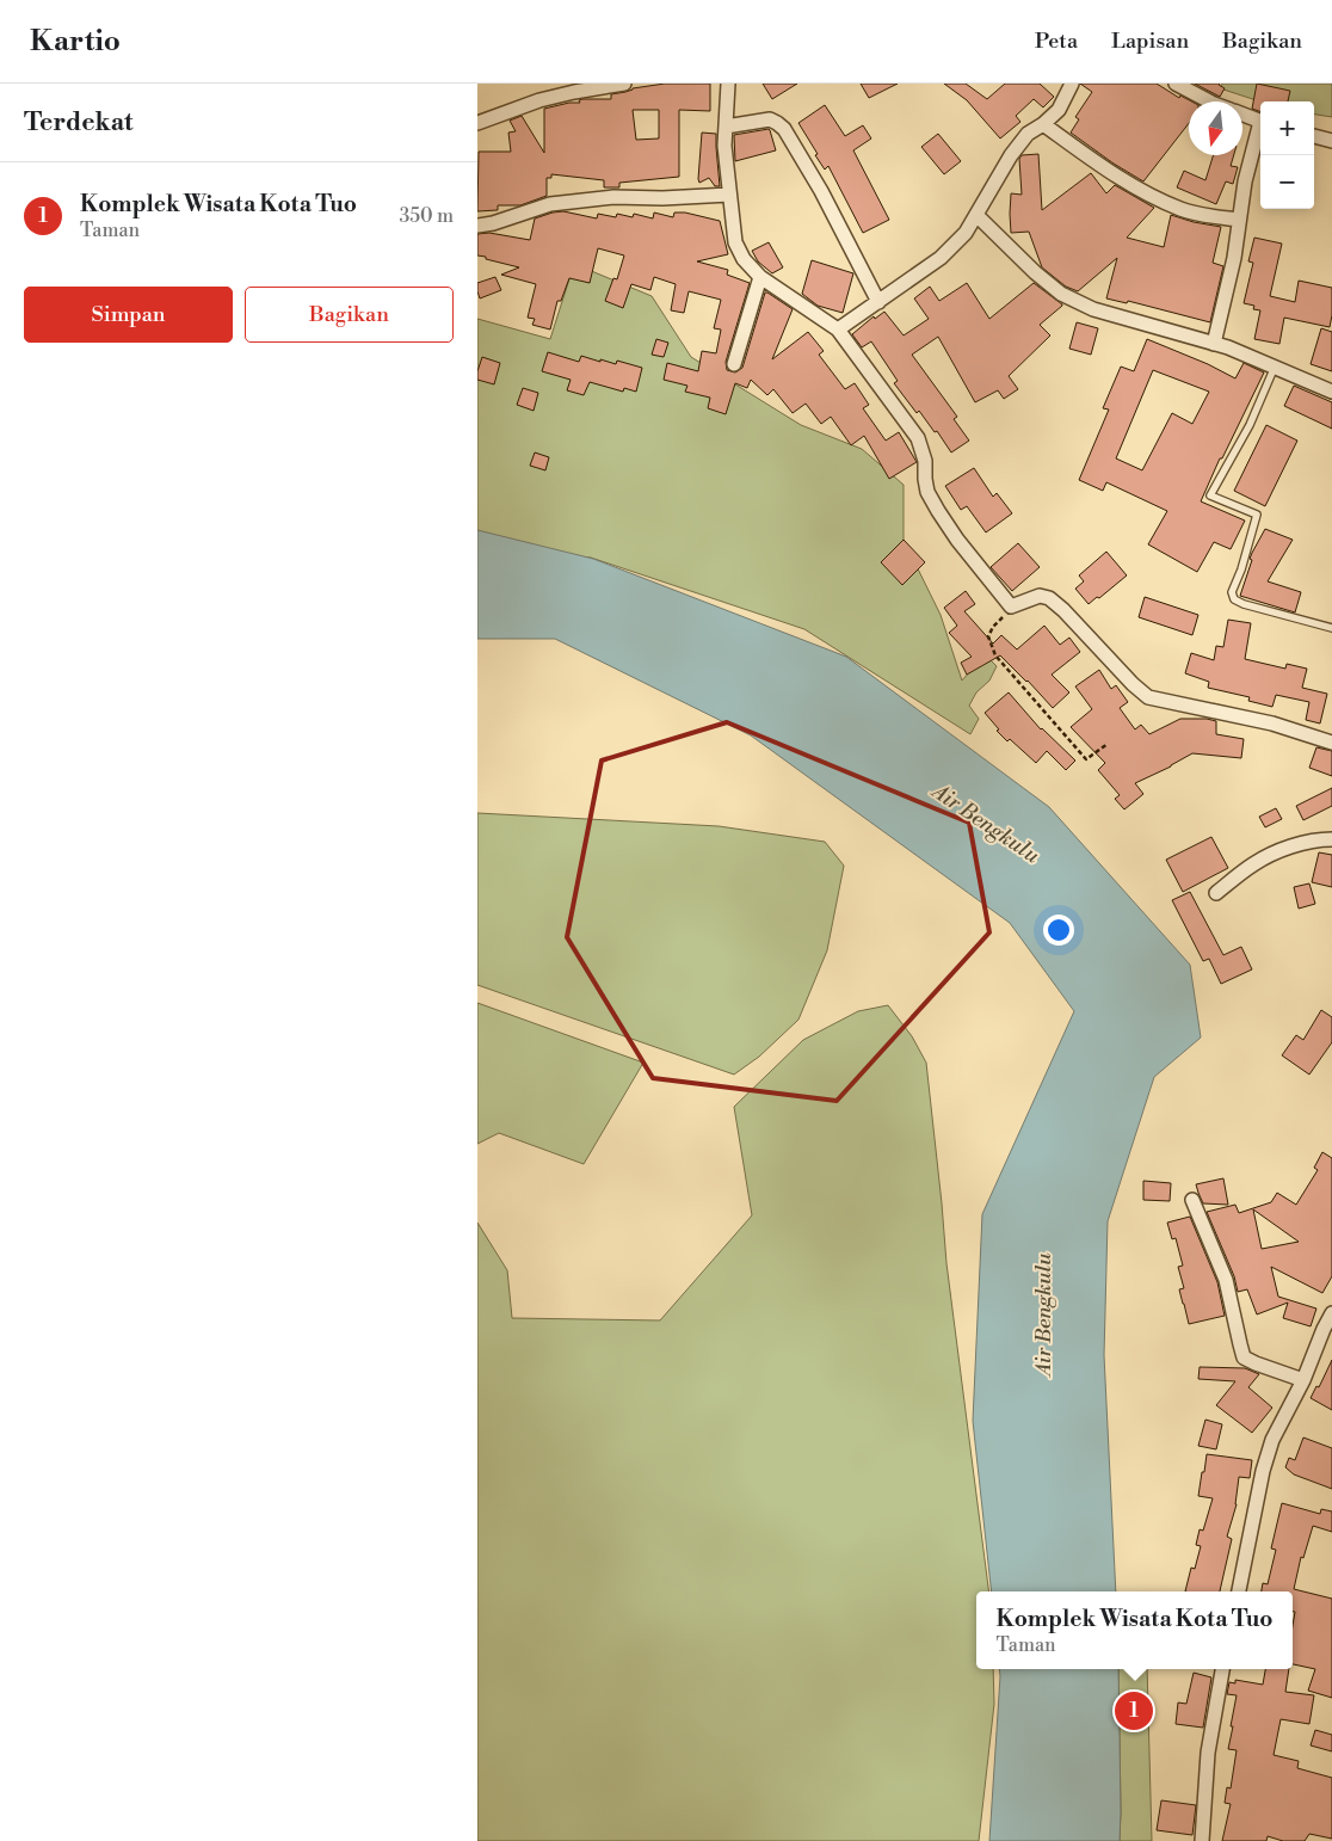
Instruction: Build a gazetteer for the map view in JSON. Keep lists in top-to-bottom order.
{
  "water": ["Air Bengkulu"],
  "north": "bottom",
  "page": {
    "header": "Kartio",
    "nav": ["Peta", "Lapisan", "Bagikan"],
    "heading": "Terdekat",
    "map_buttons": ["+", "−"],
    "list": [
      {
        "mark": "1",
        "name": "Komplek Wisata Kota Tuo",
        "note": "Taman",
        "value": "350 m"
      }
    ],
    "buttons": ["Simpan", "Bagikan"],
    "popup": ["Komplek Wisata Kota Tuo", "Taman"],
    "pins": "1"
  }
}
